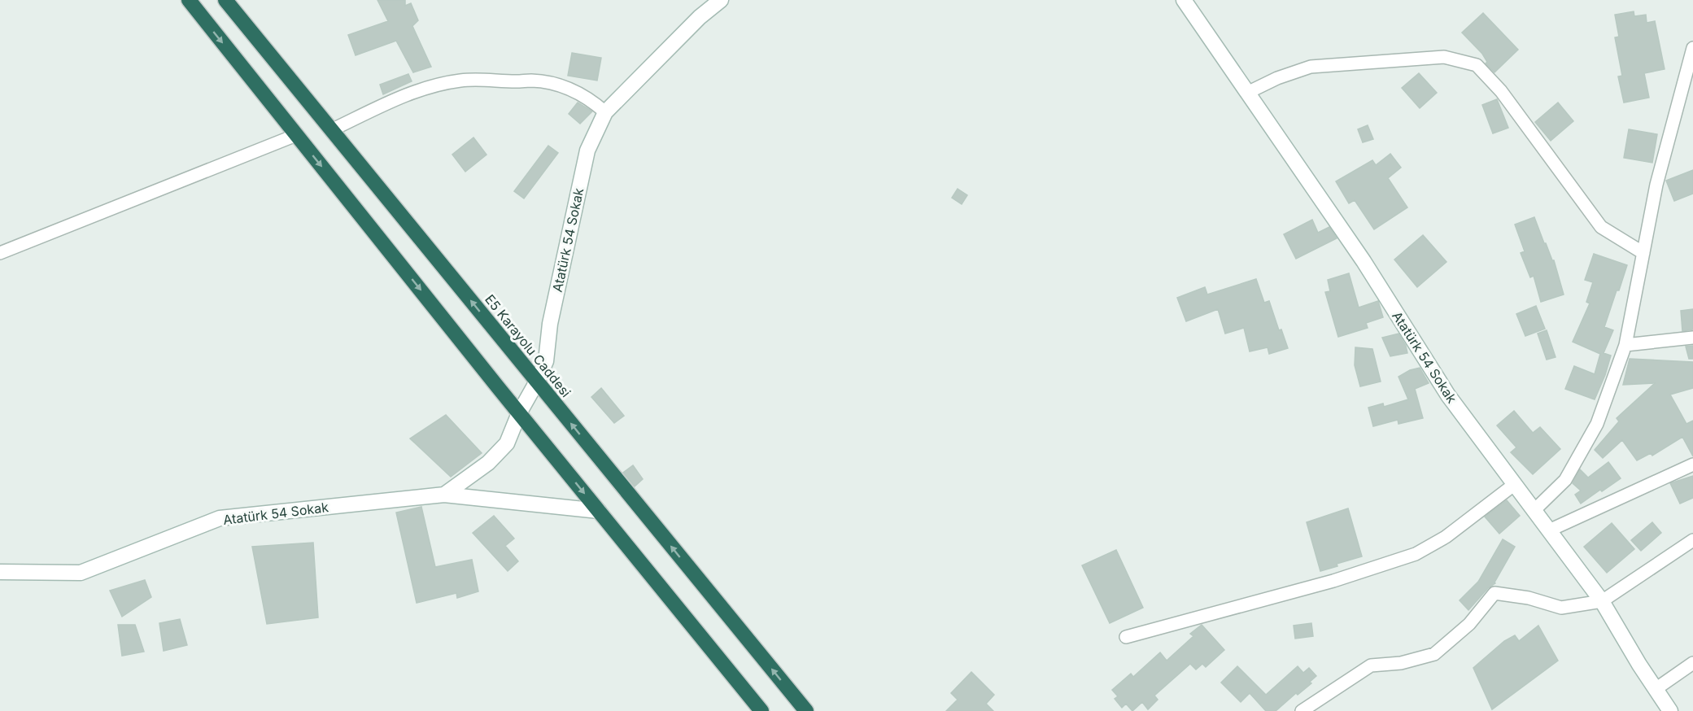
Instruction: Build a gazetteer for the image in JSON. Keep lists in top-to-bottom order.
{
  "streets": {
    "highway": ["E5 Karayolu Caddesi"],
    "street": ["Atatürk 54 Sokak"]
  },
  "crossings": [
    ["Atatürk 54 Sokak", "E5 Karayolu Caddesi"]
  ]
}
